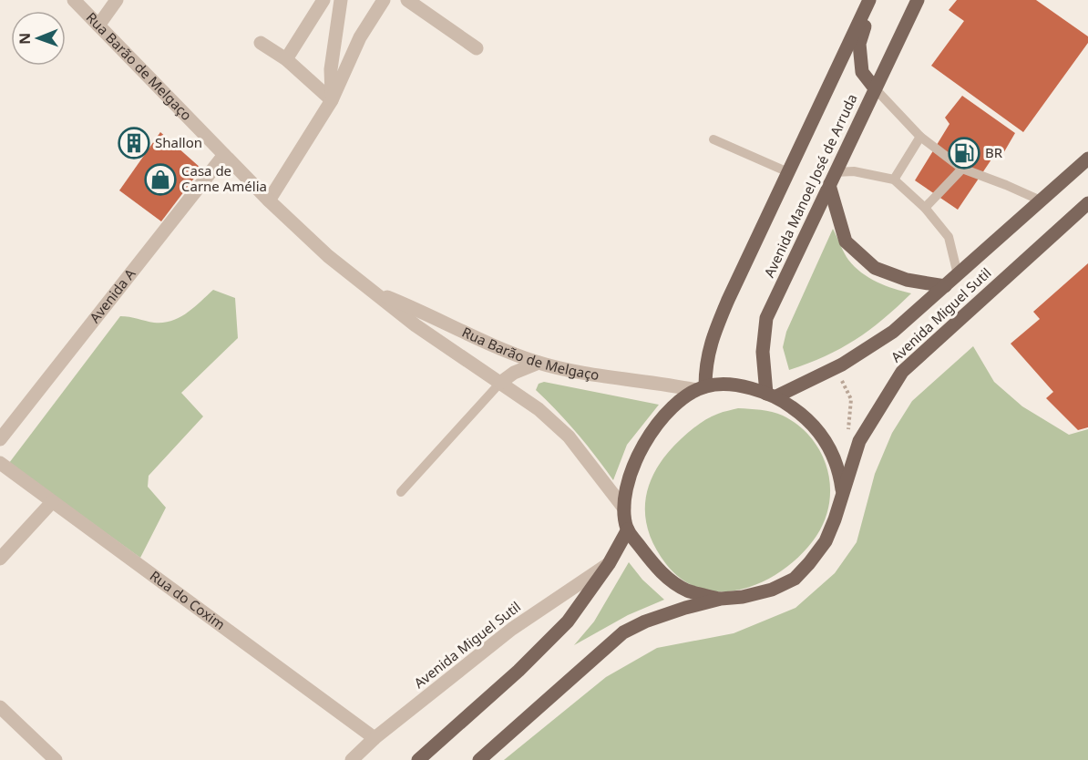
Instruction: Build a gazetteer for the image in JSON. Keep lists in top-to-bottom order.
{
  "streets": {
    "main road": ["Avenida Manoel José de Arruda", "Avenida Miguel Sutil"],
    "street": ["Rua Barão de Melgaço", "Avenida A", "Rua do Coxim"]
  },
  "crossings": [
    ["Rua Barão de Melgaço", "Avenida Manoel José de Arruda"],
    ["Rua Barão de Melgaço", "Avenida A"],
    ["Avenida Manoel José de Arruda", "Avenida Miguel Sutil"],
    ["Avenida Miguel Sutil", "Rua do Coxim"]
  ],
  "places": {
    "building": ["Shallon"],
    "fuel station": ["BR"],
    "shop": ["Casa de Carne Amélia"]
  },
  "north": "left"
}
